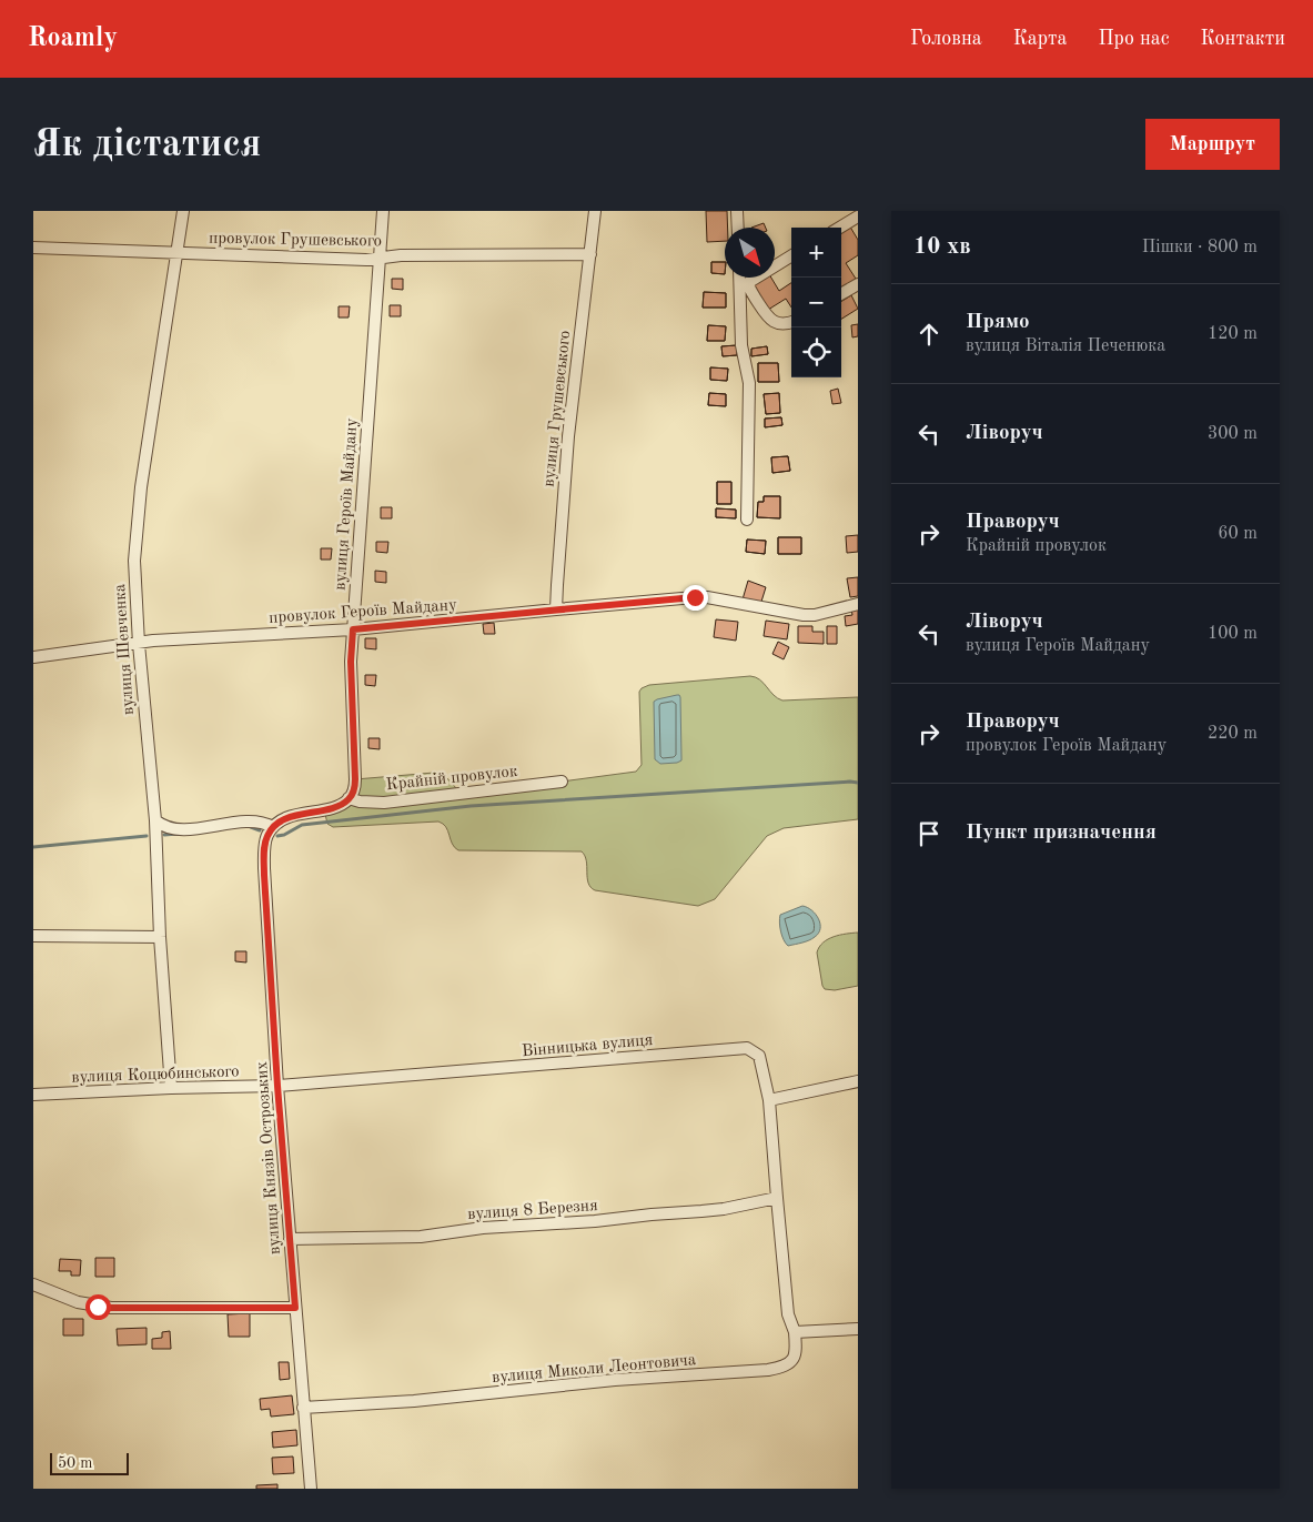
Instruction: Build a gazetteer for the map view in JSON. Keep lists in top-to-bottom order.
{
  "streets": {
    "street": [
      "провулок Грушевського",
      "вулиця Грушевського",
      "вулиця Героїв Майдану",
      "провулок Героїв Майдану",
      "вулиця Шевченка",
      "Крайній провулок",
      "Вінницька вулиця",
      "вулиця Коцюбинського",
      "вулиця Князів Острозьких",
      "вулиця 8 Березня",
      "вулиця Миколи Леонтовича"
    ]
  },
  "crossings": [
    ["провулок Грушевського", "вулиця Грушевського"],
    ["провулок Грушевського", "вулиця Героїв Майдану"],
    ["провулок Грушевського", "вулиця Шевченка"],
    ["вулиця Грушевського", "провулок Героїв Майдану"],
    ["вулиця Героїв Майдану", "провулок Героїв Майдану"],
    ["вулиця Героїв Майдану", "Крайній провулок"],
    ["провулок Героїв Майдану", "вулиця Шевченка"],
    ["вулиця Шевченка", "вулиця Коцюбинського"],
    ["Крайній провулок", "вулиця Князів Острозьких"],
    ["Вінницька вулиця", "вулиця Коцюбинського"],
    ["Вінницька вулиця", "вулиця Князів Острозьких"],
    ["Вінницька вулиця", "вулиця 8 Березня"],
    ["Вінницька вулиця", "вулиця Миколи Леонтовича"],
    ["вулиця Коцюбинського", "вулиця Князів Острозьких"],
    ["вулиця Князів Острозьких", "вулиця 8 Березня"],
    ["вулиця Князів Острозьких", "вулиця Миколи Леонтовича"]
  ],
  "scale_bar": "50 m",
  "north": "bottom right",
  "page": {
    "header": "Roamly",
    "nav": [
      "Головна",
      "Карта",
      "Про нас",
      "Контакти"
    ],
    "buttons": "Маршрут",
    "title": "Як дістатися",
    "heading": ["10 хв", "Пішки · 800 m"],
    "map_buttons": ["+", "−"],
    "list": [
      ["Прямо", "вулиця Віталія Печенюка", "120 m"],
      ["Ліворуч", "300 m"],
      ["Праворуч", "Крайній провулок", "60 m"],
      ["Ліворуч", "вулиця Героїв Майдану", "100 m"],
      ["Праворуч", "провулок Героїв Майдану", "220 m"],
      "Пункт призначення"
    ],
    "scale": "50 m"
  }
}
